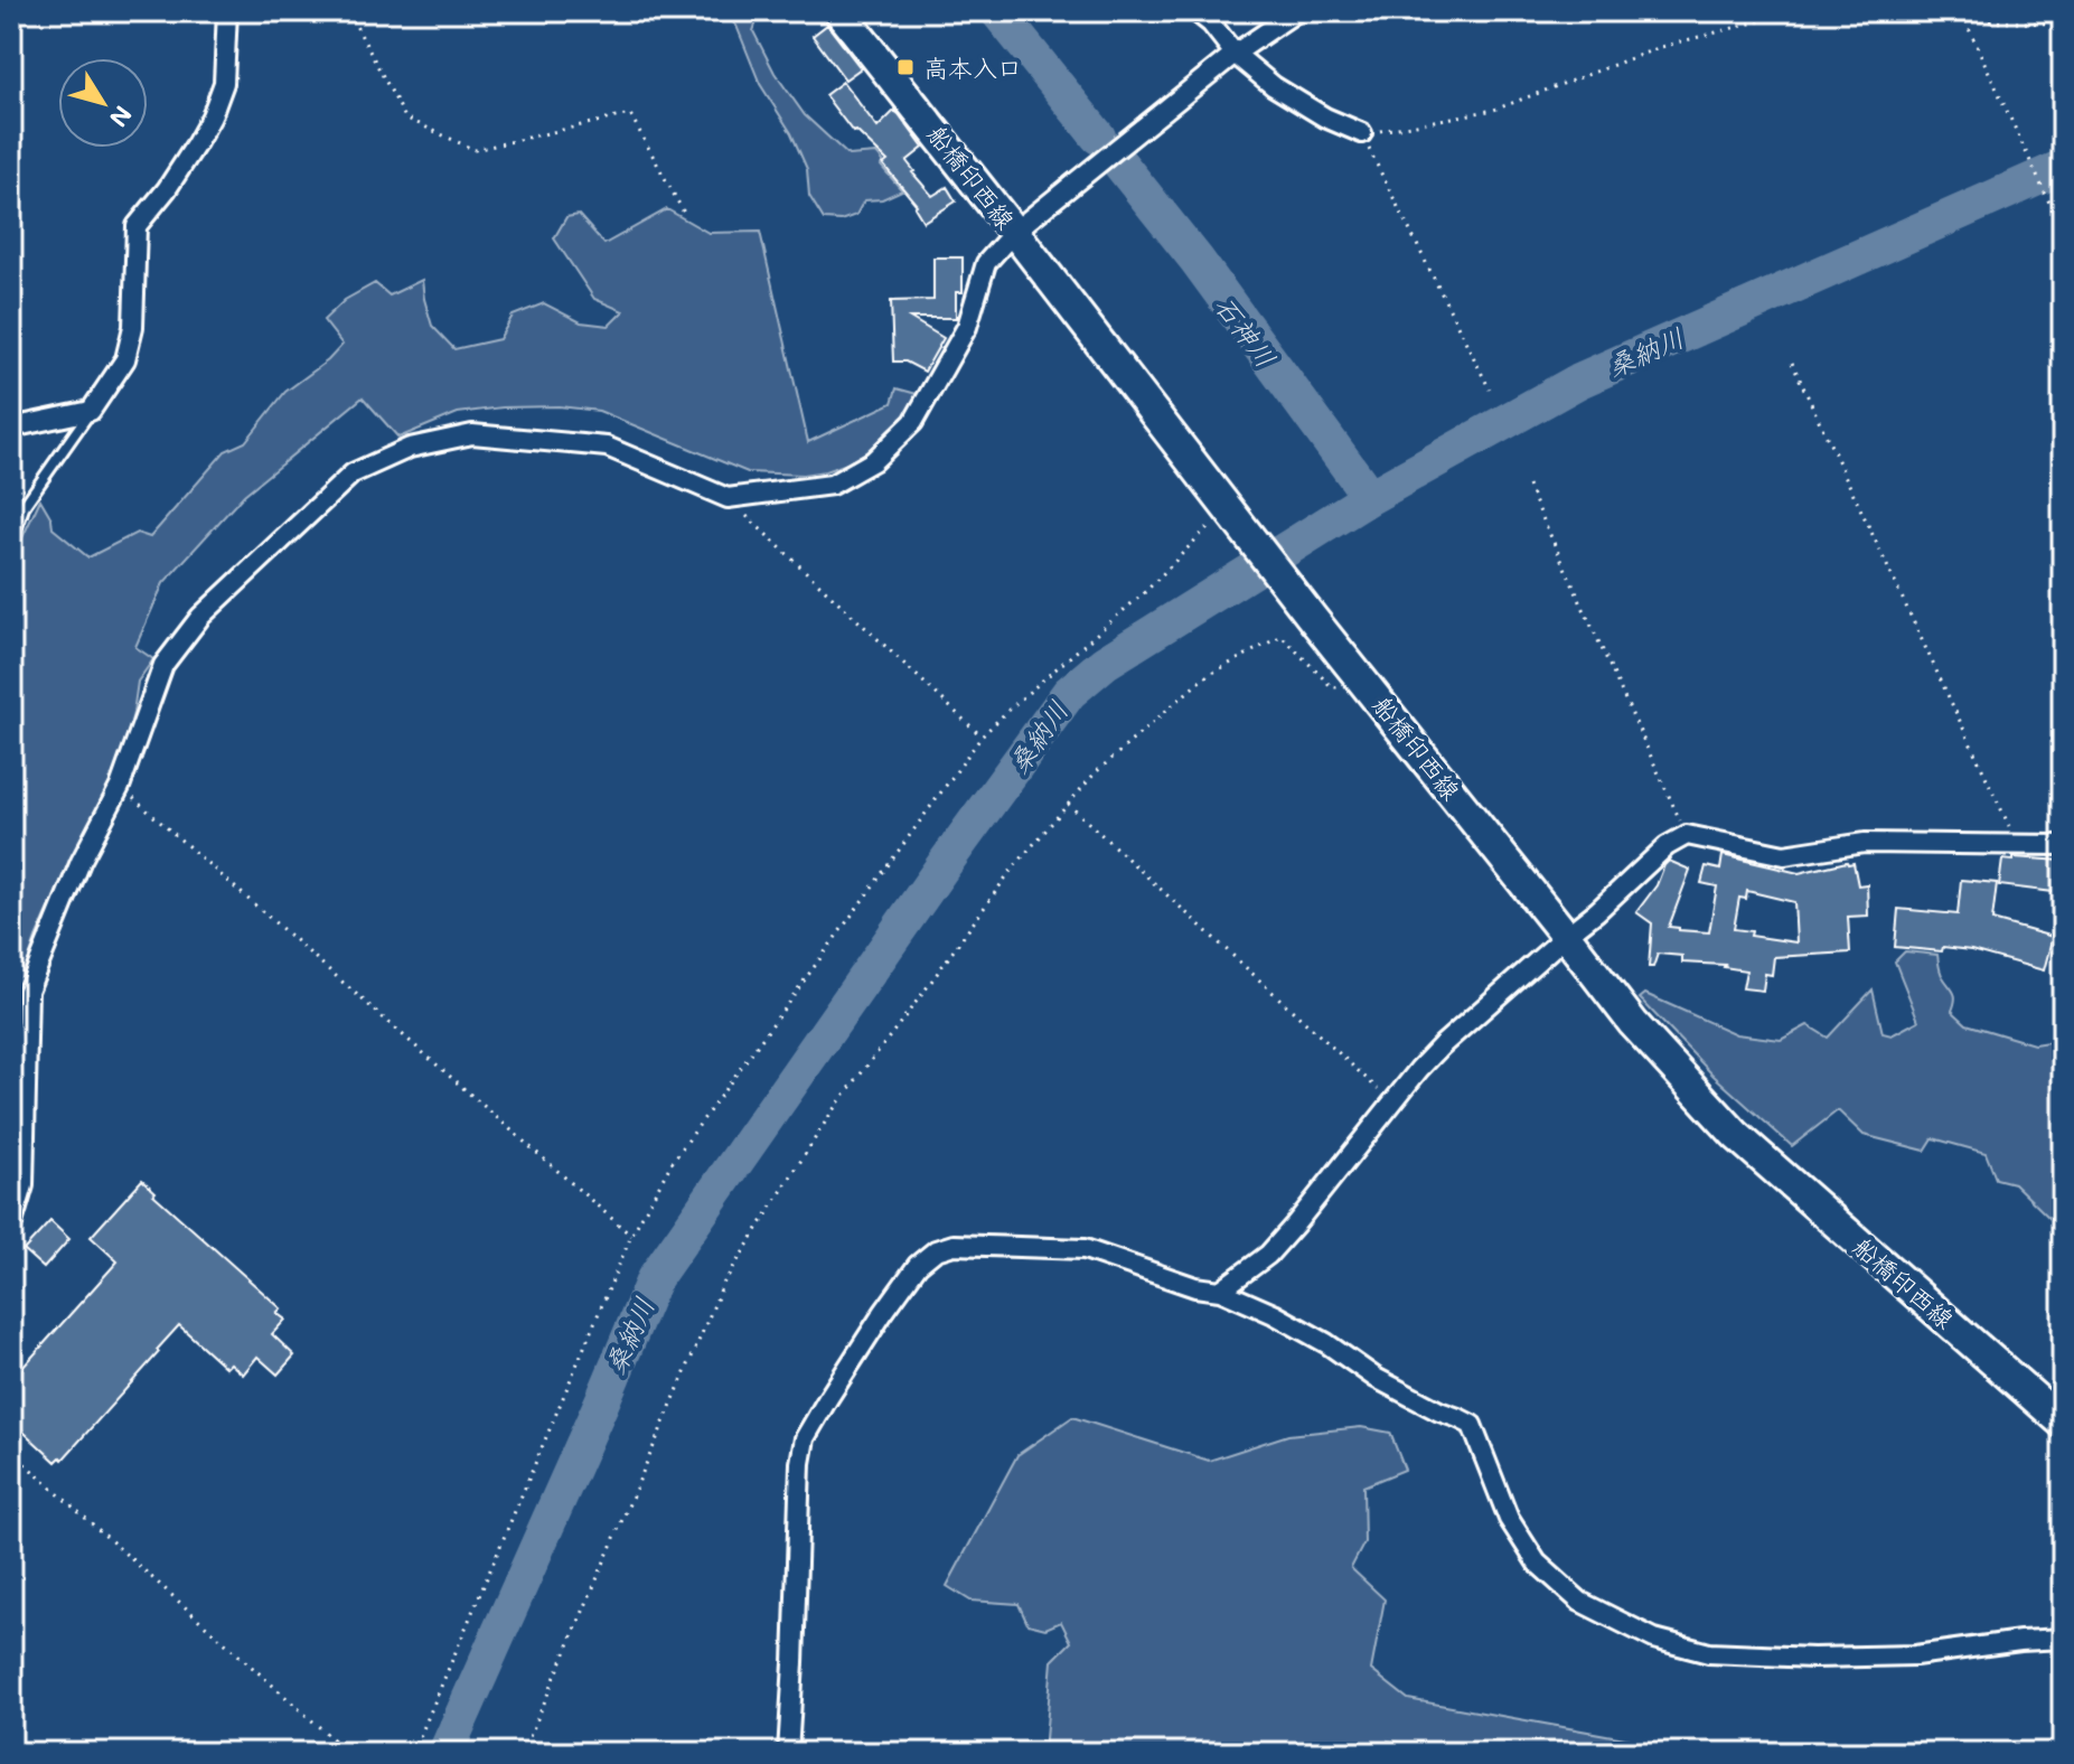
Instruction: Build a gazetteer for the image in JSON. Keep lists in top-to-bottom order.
{
  "streets": {
    "main road": ["船橋印西線"]
  },
  "water": ["石神川", "桑納川"],
  "places": {
    "transit": ["高本入口"]
  },
  "north": "bottom right"
}
